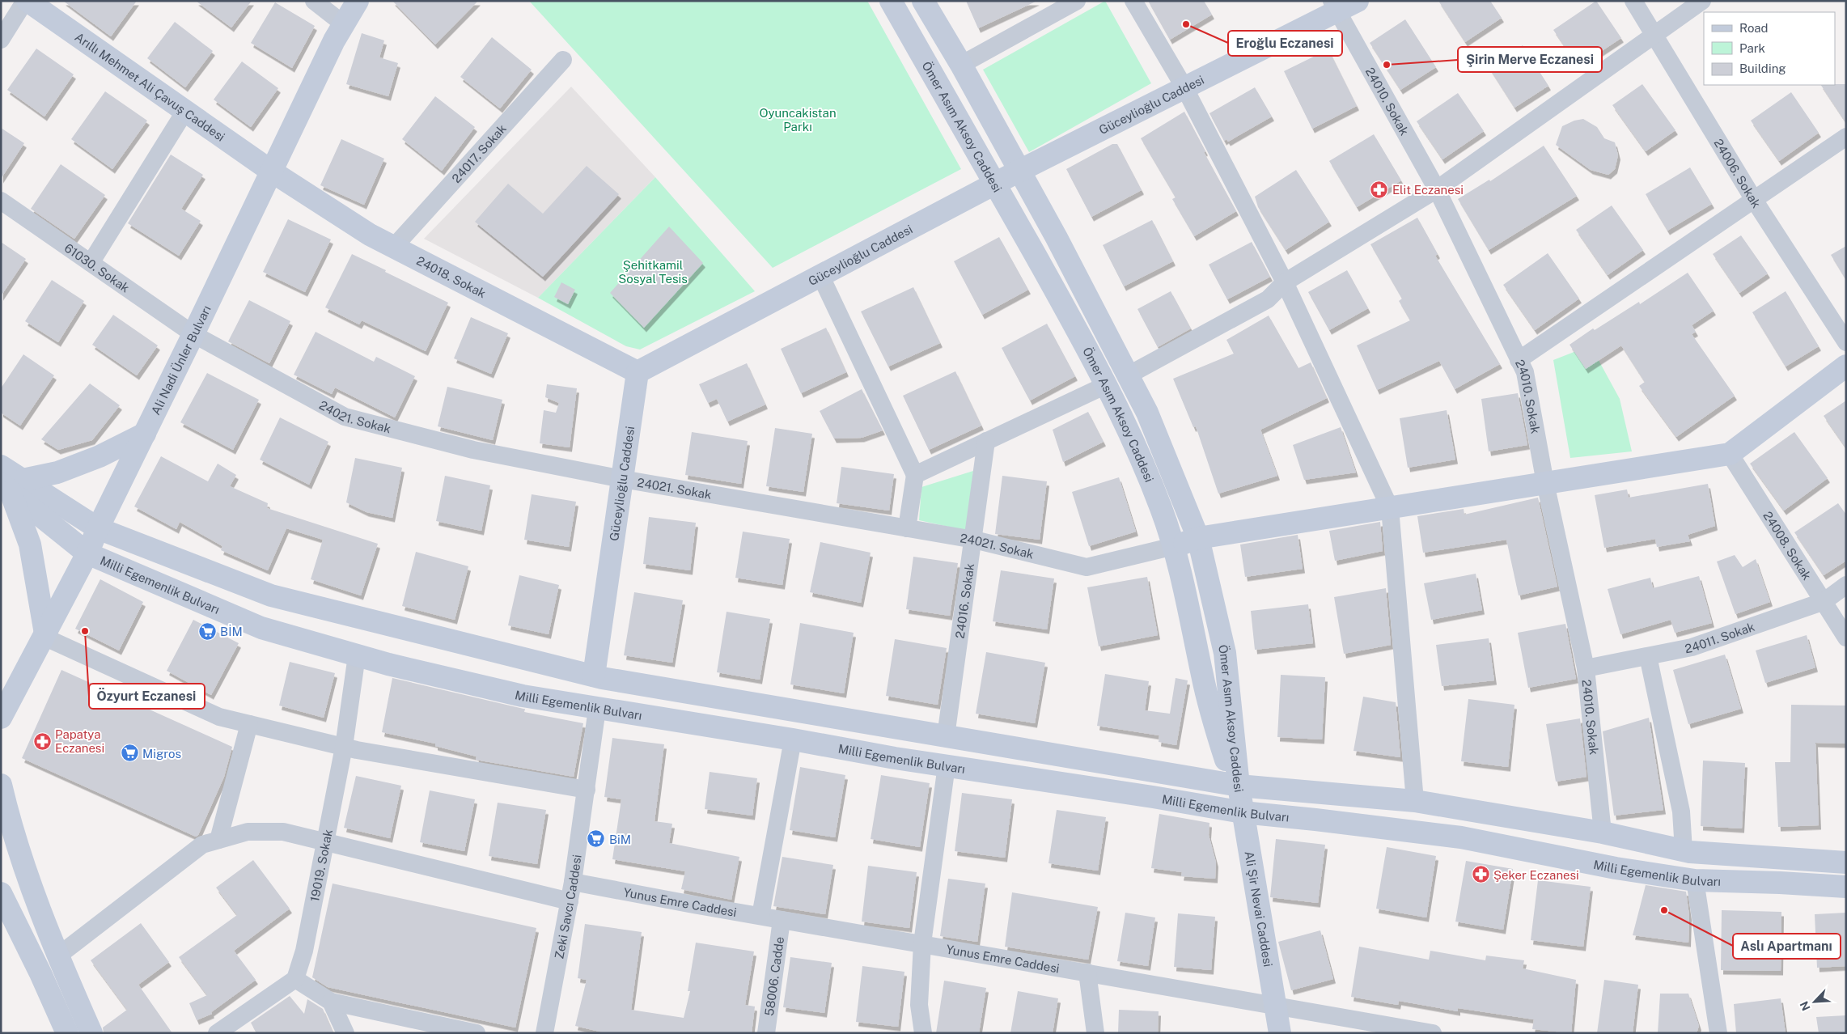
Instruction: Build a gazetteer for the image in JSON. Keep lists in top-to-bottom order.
{
  "streets": {
    "street": [
      "Arıllı Mehmet Ali Çavuş Caddesi",
      "24010. Sokak",
      "Güceylioğlu Caddesi",
      "Ömer Asım Aksoy Caddesi",
      "24017. Sokak",
      "24006. Sokak",
      "61030. Sokak",
      "24018. Sokak",
      "Ali Nadi Ünler Bulvarı",
      "24021. Sokak",
      "24008. Sokak",
      "Milli Egemenlik Bulvarı",
      "24016. Sokak",
      "24011. Sokak",
      "19019. Sokak",
      "Yunus Emre Caddesi",
      "Zeki Savcı Caddesi",
      "Ali Şir Nevai Caddesi",
      "58006. Cadde"
    ]
  },
  "crossings": [
    ["Arıllı Mehmet Ali Çavuş Caddesi", "24018. Sokak"],
    ["Arıllı Mehmet Ali Çavuş Caddesi", "Ali Nadi Ünler Bulvarı"],
    ["24010. Sokak", "Güceylioğlu Caddesi"],
    ["24010. Sokak", "Milli Egemenlik Bulvarı"],
    ["24010. Sokak", "24011. Sokak"],
    ["Güceylioğlu Caddesi", "Ömer Asım Aksoy Caddesi"],
    ["Güceylioğlu Caddesi", "24018. Sokak"],
    ["Güceylioğlu Caddesi", "24021. Sokak"],
    ["Güceylioğlu Caddesi", "Milli Egemenlik Bulvarı"],
    ["Ömer Asım Aksoy Caddesi", "24021. Sokak"],
    ["Ömer Asım Aksoy Caddesi", "Milli Egemenlik Bulvarı"],
    ["Ömer Asım Aksoy Caddesi", "Ali Şir Nevai Caddesi"],
    ["24017. Sokak", "24018. Sokak"],
    ["61030. Sokak", "Ali Nadi Ünler Bulvarı"],
    ["61030. Sokak", "24021. Sokak"],
    ["24018. Sokak", "Ali Nadi Ünler Bulvarı"],
    ["Ali Nadi Ünler Bulvarı", "24021. Sokak"],
    ["Ali Nadi Ünler Bulvarı", "Milli Egemenlik Bulvarı"],
    ["24021. Sokak", "24016. Sokak"],
    ["24008. Sokak", "24011. Sokak"],
    ["Milli Egemenlik Bulvarı", "24016. Sokak"],
    ["Milli Egemenlik Bulvarı", "19019. Sokak"],
    ["Milli Egemenlik Bulvarı", "Zeki Savcı Caddesi"],
    ["Milli Egemenlik Bulvarı", "Ali Şir Nevai Caddesi"],
    ["Yunus Emre Caddesi", "Zeki Savcı Caddesi"],
    ["Yunus Emre Caddesi", "Ali Şir Nevai Caddesi"],
    ["Yunus Emre Caddesi", "58006. Cadde"]
  ],
  "parks": ["Oyuncakistan Parkı", "Şehitkamil Sosyal Tesis"],
  "places": {
    "other": [
      "Eroğlu Eczanesi",
      "Şirin Merve Eczanesi",
      "Özyurt Eczanesi",
      "Aslı Apartmanı"
    ],
    "pharmacy": ["Elit Eczanesi", "Papatya Eczanesi", "Şeker Eczanesi"],
    "supermarket": ["BİM", "Migros", "BiM"]
  },
  "legend": ["Road", "Park", "Building"],
  "north": "bottom left"
}
